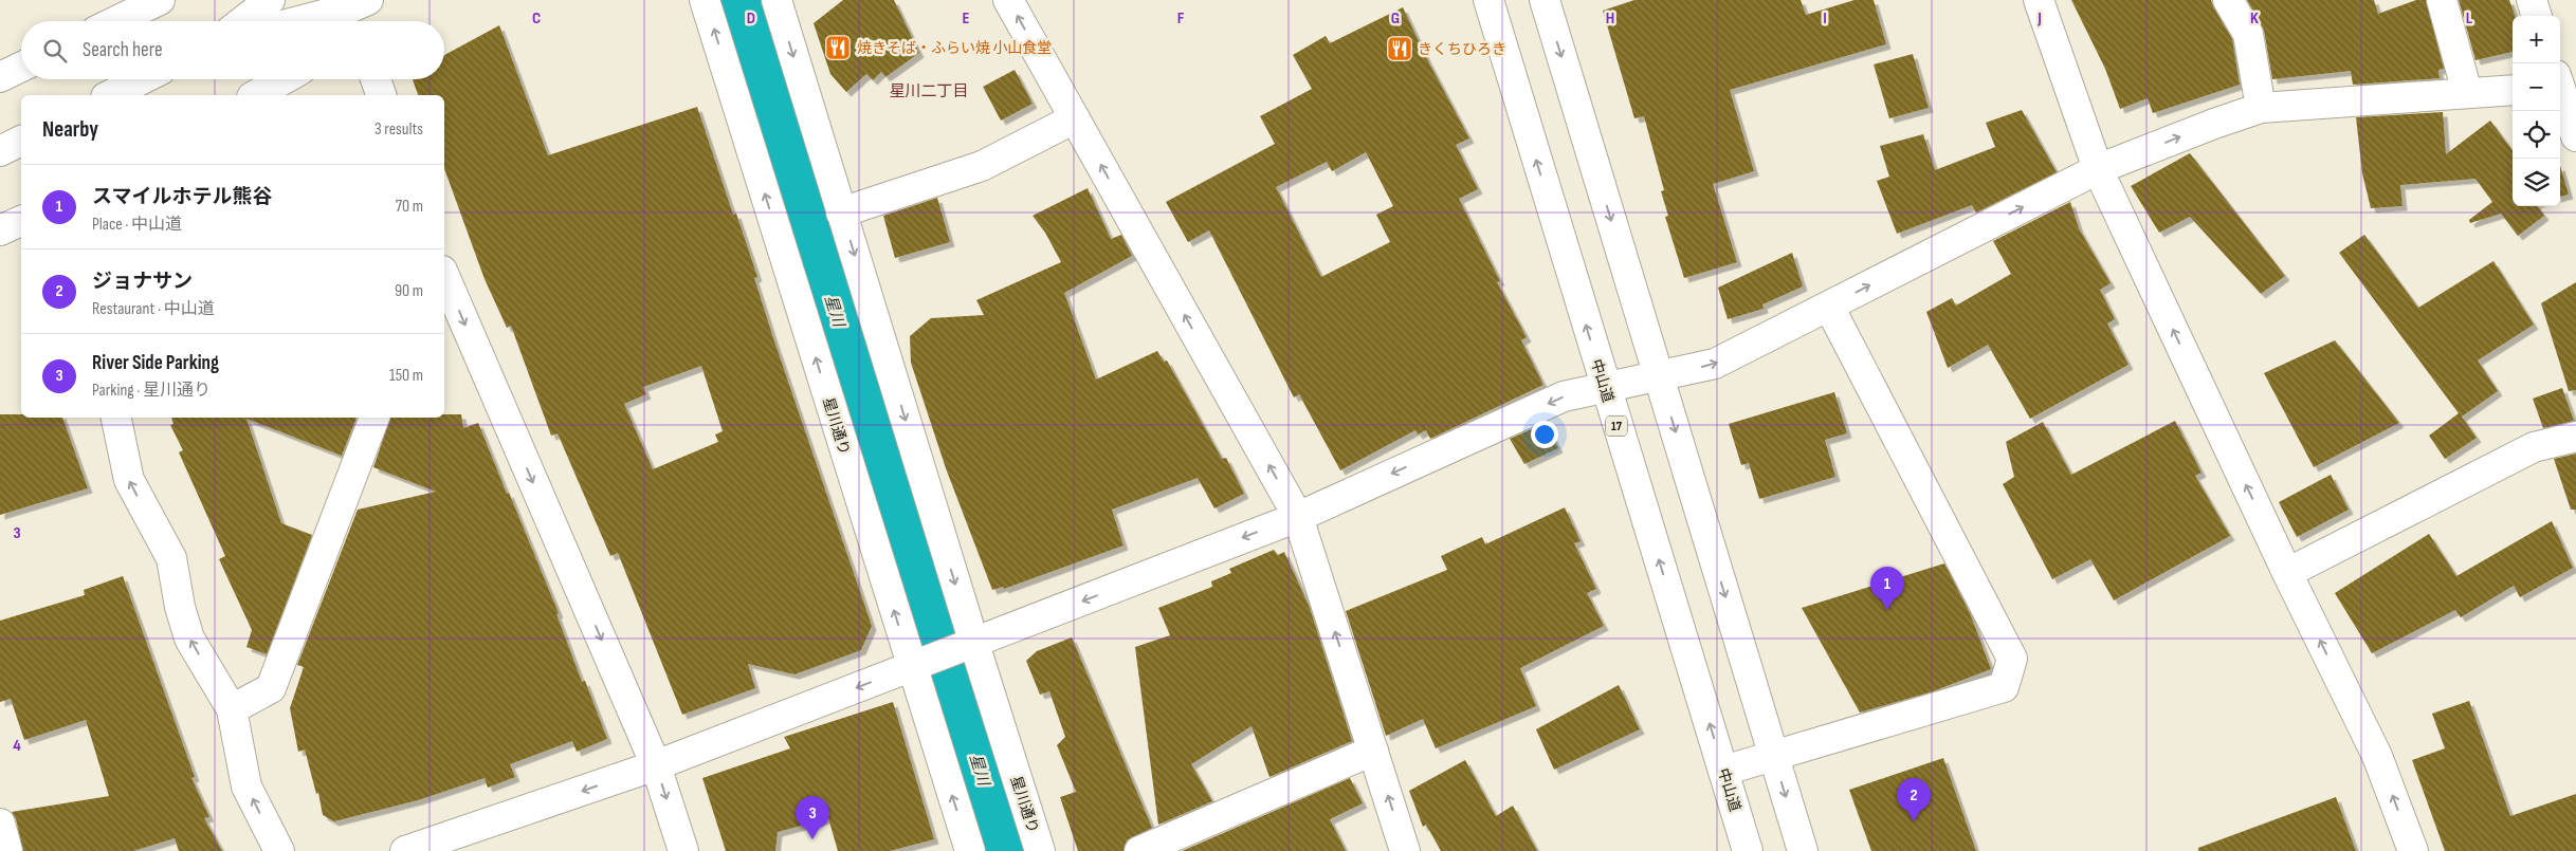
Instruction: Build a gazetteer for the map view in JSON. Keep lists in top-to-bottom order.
{
  "streets": {
    "main road": ["中山道", "星川通り", "17"]
  },
  "districts": ["星川二丁目"],
  "water": ["星川"],
  "places": {
    "restaurant": ["焼きそば・ふらい焼 小山食堂", "きくちひろき"]
  },
  "page": {
    "map_buttons": ["+", "−"],
    "search": "Search here",
    "heading": ["Nearby", "3 results"],
    "list": [
      {
        "mark": "1",
        "name": "スマイルホテル熊谷",
        "note": "Place · 中山道",
        "value": "70 m"
      },
      {
        "mark": "2",
        "name": "ジョナサン",
        "note": "Restaurant · 中山道",
        "value": "90 m"
      },
      {
        "mark": "3",
        "name": "River Side Parking",
        "note": "Parking · 星川通り",
        "value": "150 m"
      }
    ],
    "pins": ["1", "2", "3"]
  },
  "grid": {
    "columns": [
      "C",
      "D",
      "E",
      "F",
      "G",
      "H",
      "I",
      "J",
      "K",
      "L"
    ],
    "rows": ["3", "4"]
  }
}
